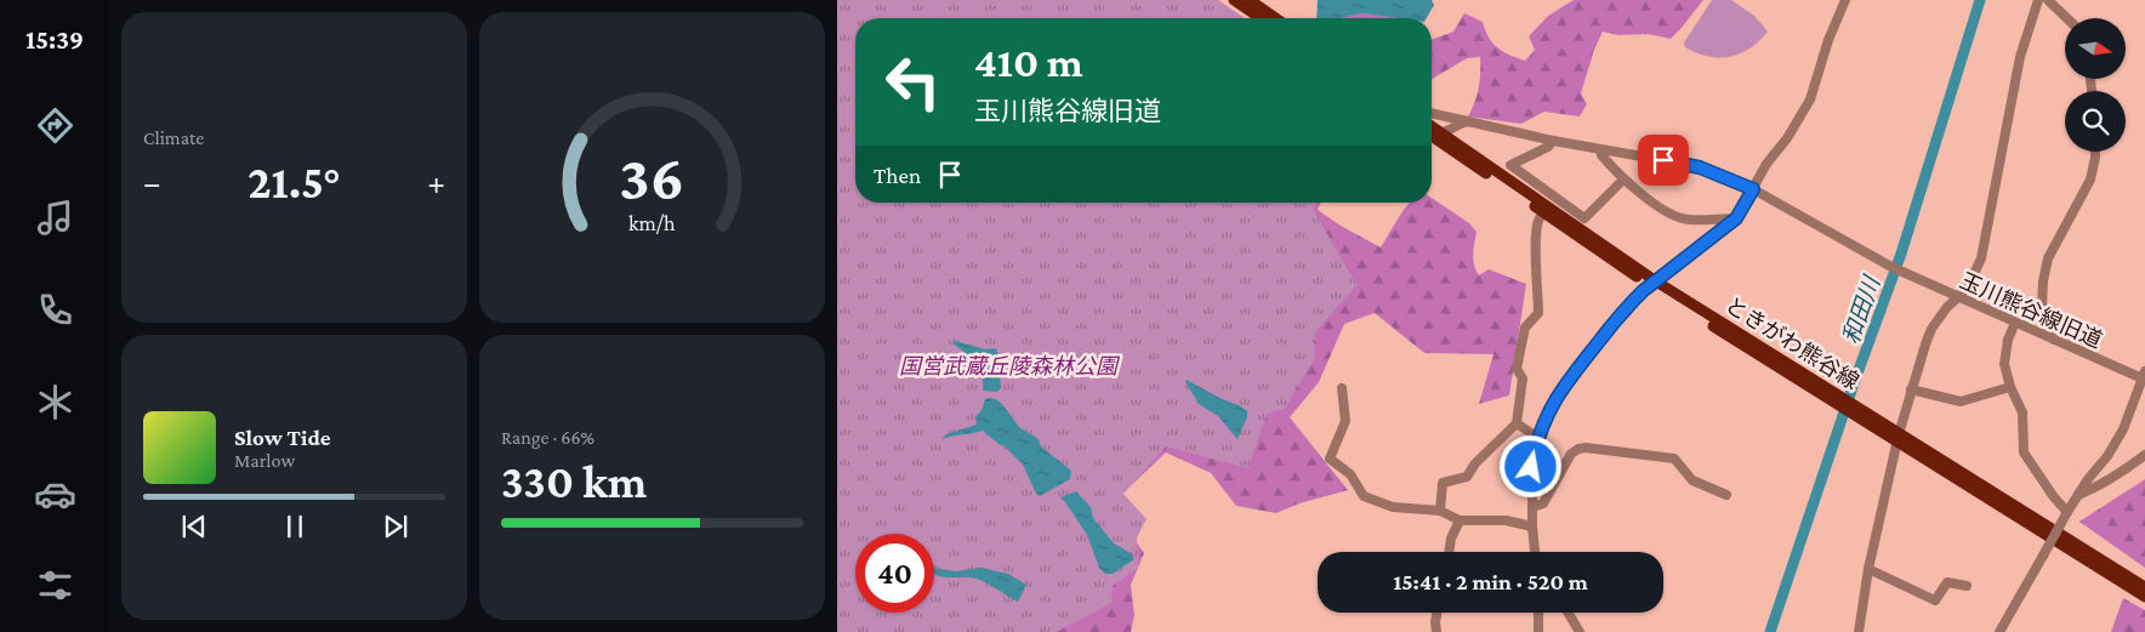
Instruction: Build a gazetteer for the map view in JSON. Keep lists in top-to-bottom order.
{
  "streets": {
    "main road": ["ときがわ熊谷線"],
    "street": ["玉川熊谷線旧道"]
  },
  "water": ["和田川"],
  "parks": ["国営武蔵丘陵森林公園"],
  "north": "right",
  "page": {
    "tabs": "15:39",
    "tile": [
      "Climate",
      ["Range · 66%", "330 km"]
    ],
    "turn": ["410 m", "玉川熊谷線旧道"],
    "then": "Then",
    "heat": ["−", "21.5°", "+"],
    "song": ["Slow Tide", "Marlow"],
    "limit": "40",
    "trip": "15:41 · 2 min · 520 m",
    "gauge": ["36", "km/h"]
  }
}
